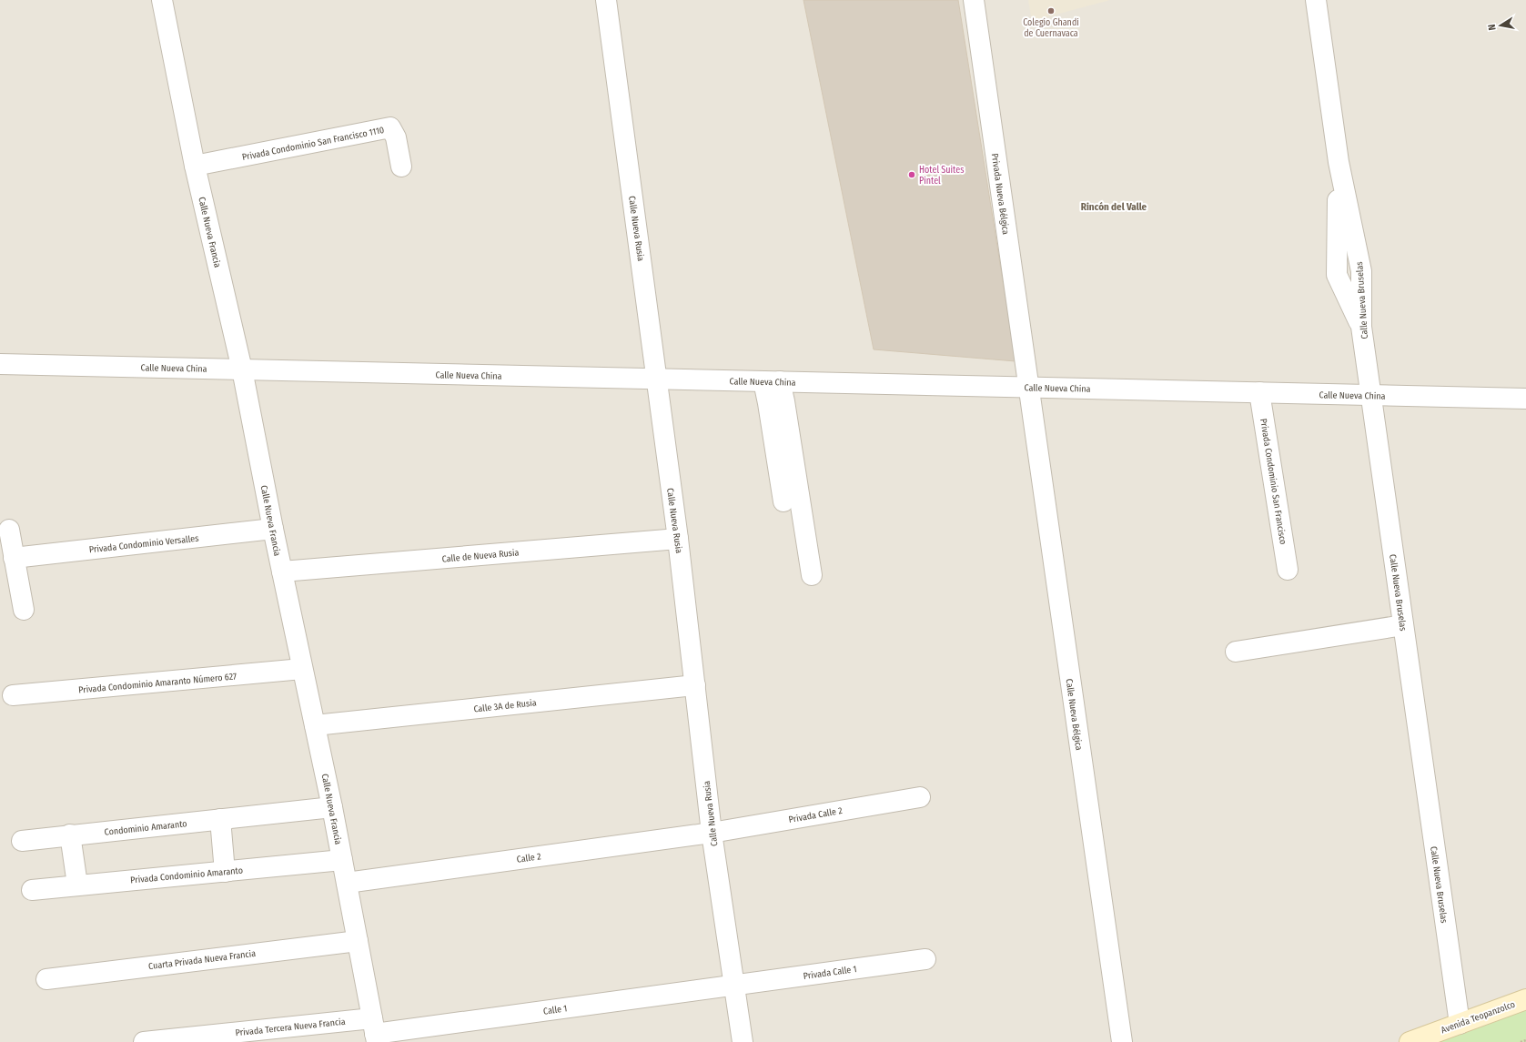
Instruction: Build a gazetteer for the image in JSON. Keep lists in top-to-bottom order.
{
  "streets": {
    "main road": ["Avenida Teopanzolco"],
    "street": [
      "Privada Condominio San Francisco 1110",
      "Privada Nueva Bélgica",
      "Calle Nueva Rusia",
      "Calle Nueva Francia",
      "Calle Nueva Bruselas",
      "Calle Nueva China",
      "Privada Condominio San Francisco",
      "Privada Condominio Versalles",
      "Calle de Nueva Rusia",
      "Privada Condominio Amaranto Número 627",
      "Calle 3A de Rusia",
      "Calle Nueva Bélgica",
      "Privada Calle 2",
      "Condominio Amaranto",
      "Calle 2",
      "Privada Condominio Amaranto",
      "Cuarta Privada Nueva Francia",
      "Privada Calle 1",
      "Calle 1",
      "Privada Tercera Nueva Francia"
    ]
  },
  "crossings": [
    ["Privada Condominio San Francisco 1110", "Calle Nueva Francia"],
    ["Privada Nueva Bélgica", "Calle Nueva China"],
    ["Privada Nueva Bélgica", "Calle Nueva Bélgica"],
    ["Calle Nueva Rusia", "Calle Nueva China"],
    ["Calle Nueva Rusia", "Calle de Nueva Rusia"],
    ["Calle Nueva Rusia", "Calle 3A de Rusia"],
    ["Calle Nueva Rusia", "Privada Calle 2"],
    ["Calle Nueva Rusia", "Calle 2"],
    ["Calle Nueva Rusia", "Privada Calle 1"],
    ["Calle Nueva Rusia", "Calle 1"],
    ["Calle Nueva Francia", "Calle Nueva China"],
    ["Calle Nueva Francia", "Privada Condominio Versalles"],
    ["Calle Nueva Francia", "Calle de Nueva Rusia"],
    ["Calle Nueva Francia", "Privada Condominio Amaranto Número 627"],
    ["Calle Nueva Francia", "Calle 3A de Rusia"],
    ["Calle Nueva Francia", "Condominio Amaranto"],
    ["Calle Nueva Francia", "Calle 2"],
    ["Calle Nueva Francia", "Privada Condominio Amaranto"],
    ["Calle Nueva Francia", "Cuarta Privada Nueva Francia"],
    ["Calle Nueva Francia", "Calle 1"],
    ["Calle Nueva Francia", "Privada Tercera Nueva Francia"],
    ["Calle Nueva Bruselas", "Calle Nueva China"],
    ["Calle Nueva Bruselas", "Avenida Teopanzolco"],
    ["Calle Nueva China", "Privada Condominio San Francisco"],
    ["Calle Nueva China", "Calle Nueva Bélgica"],
    ["Privada Calle 2", "Calle 2"],
    ["Privada Calle 1", "Calle 1"],
    ["Calle 1", "Privada Tercera Nueva Francia"]
  ],
  "districts": ["Rincón del Valle"],
  "places": ["Colegio Ghandi de Cuernavaca", "Hotel Suites Pintel"],
  "north": "left"
}
